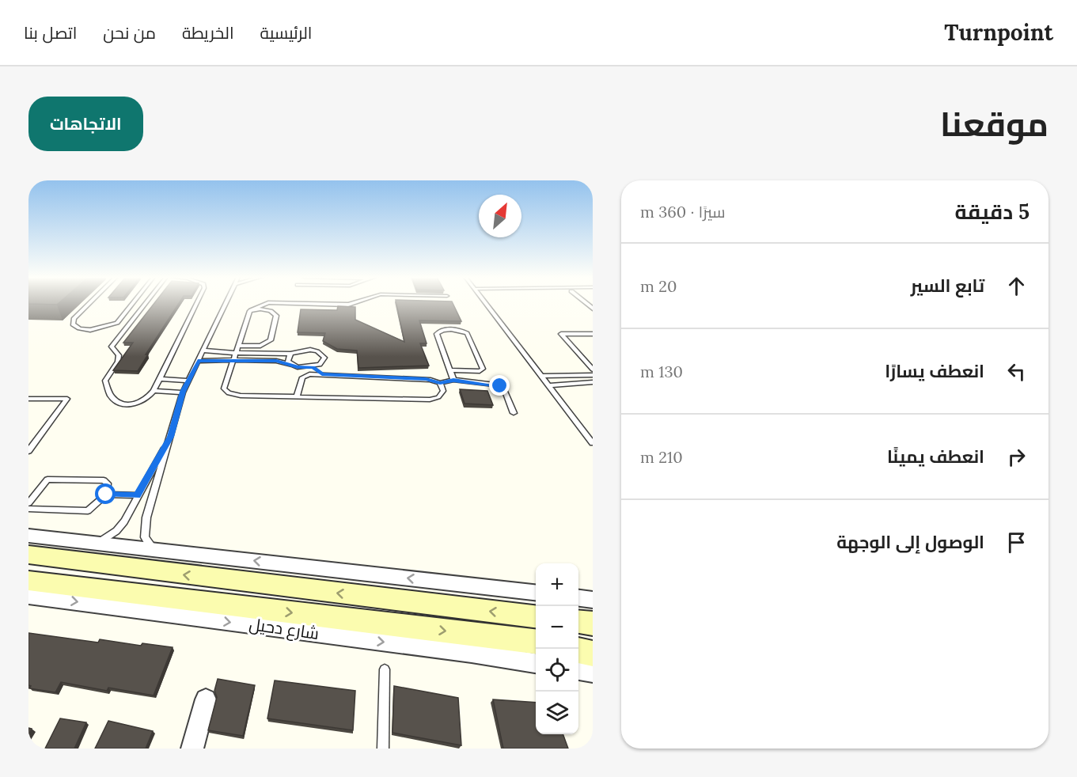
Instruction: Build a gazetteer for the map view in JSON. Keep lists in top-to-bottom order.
{
  "streets": {
    "main road": ["شارع دحيل"]
  },
  "north": "top right",
  "page": {
    "header": "Turnpoint",
    "nav": [
      "الرئيسية",
      "الخريطة",
      "من نحن",
      "اتصل بنا"
    ],
    "title": "موقعنا",
    "buttons": "الاتجاهات",
    "heading": ["5 دقيقة", "سيرًا · 360 m"],
    "list": [
      ["تابع السير", "20 m"],
      ["انعطف يسارًا", "130 m"],
      ["انعطف يمينًا", "210 m"],
      "الوصول إلى الوجهة"
    ],
    "map_buttons": ["+", "−"]
  }
}
